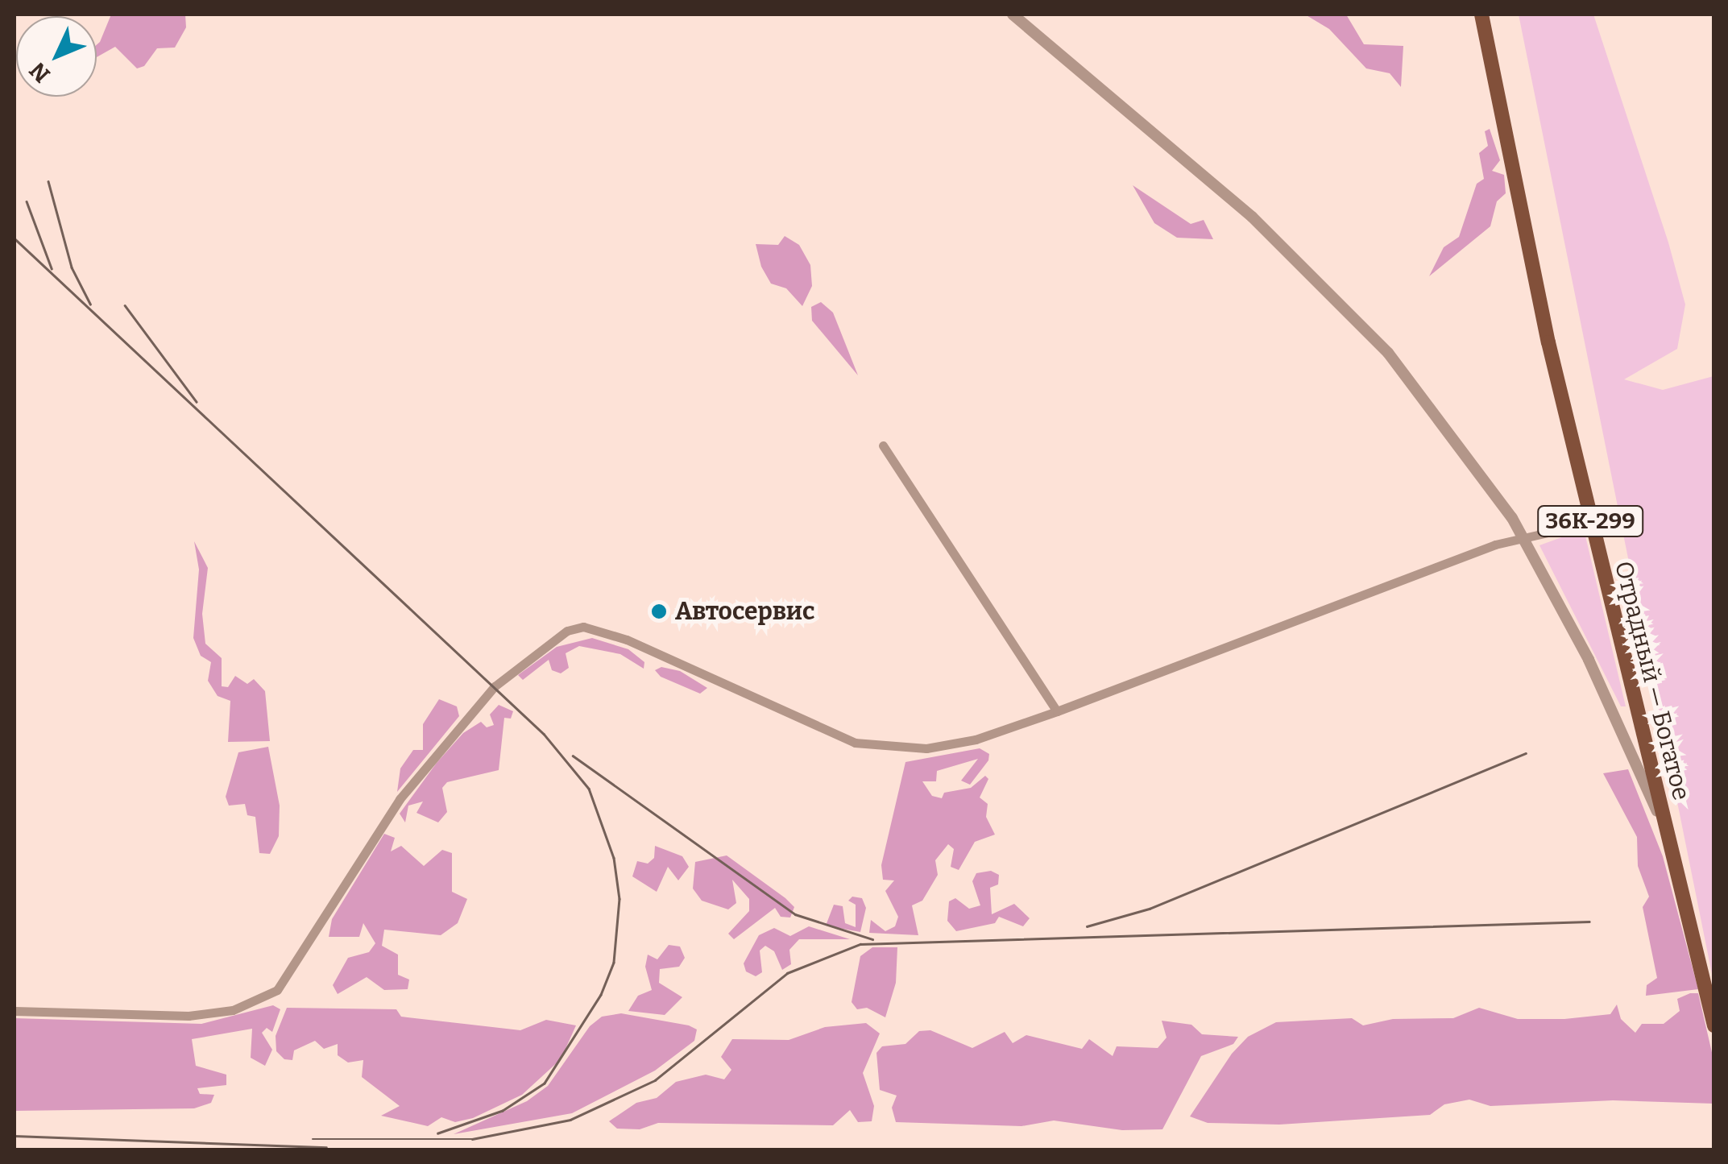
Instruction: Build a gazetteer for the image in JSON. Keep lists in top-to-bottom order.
{
  "streets": {
    "main road": ["36К-299", "Отрадный — Богатое"]
  },
  "places": ["Автосервис"],
  "north": "bottom left"
}
